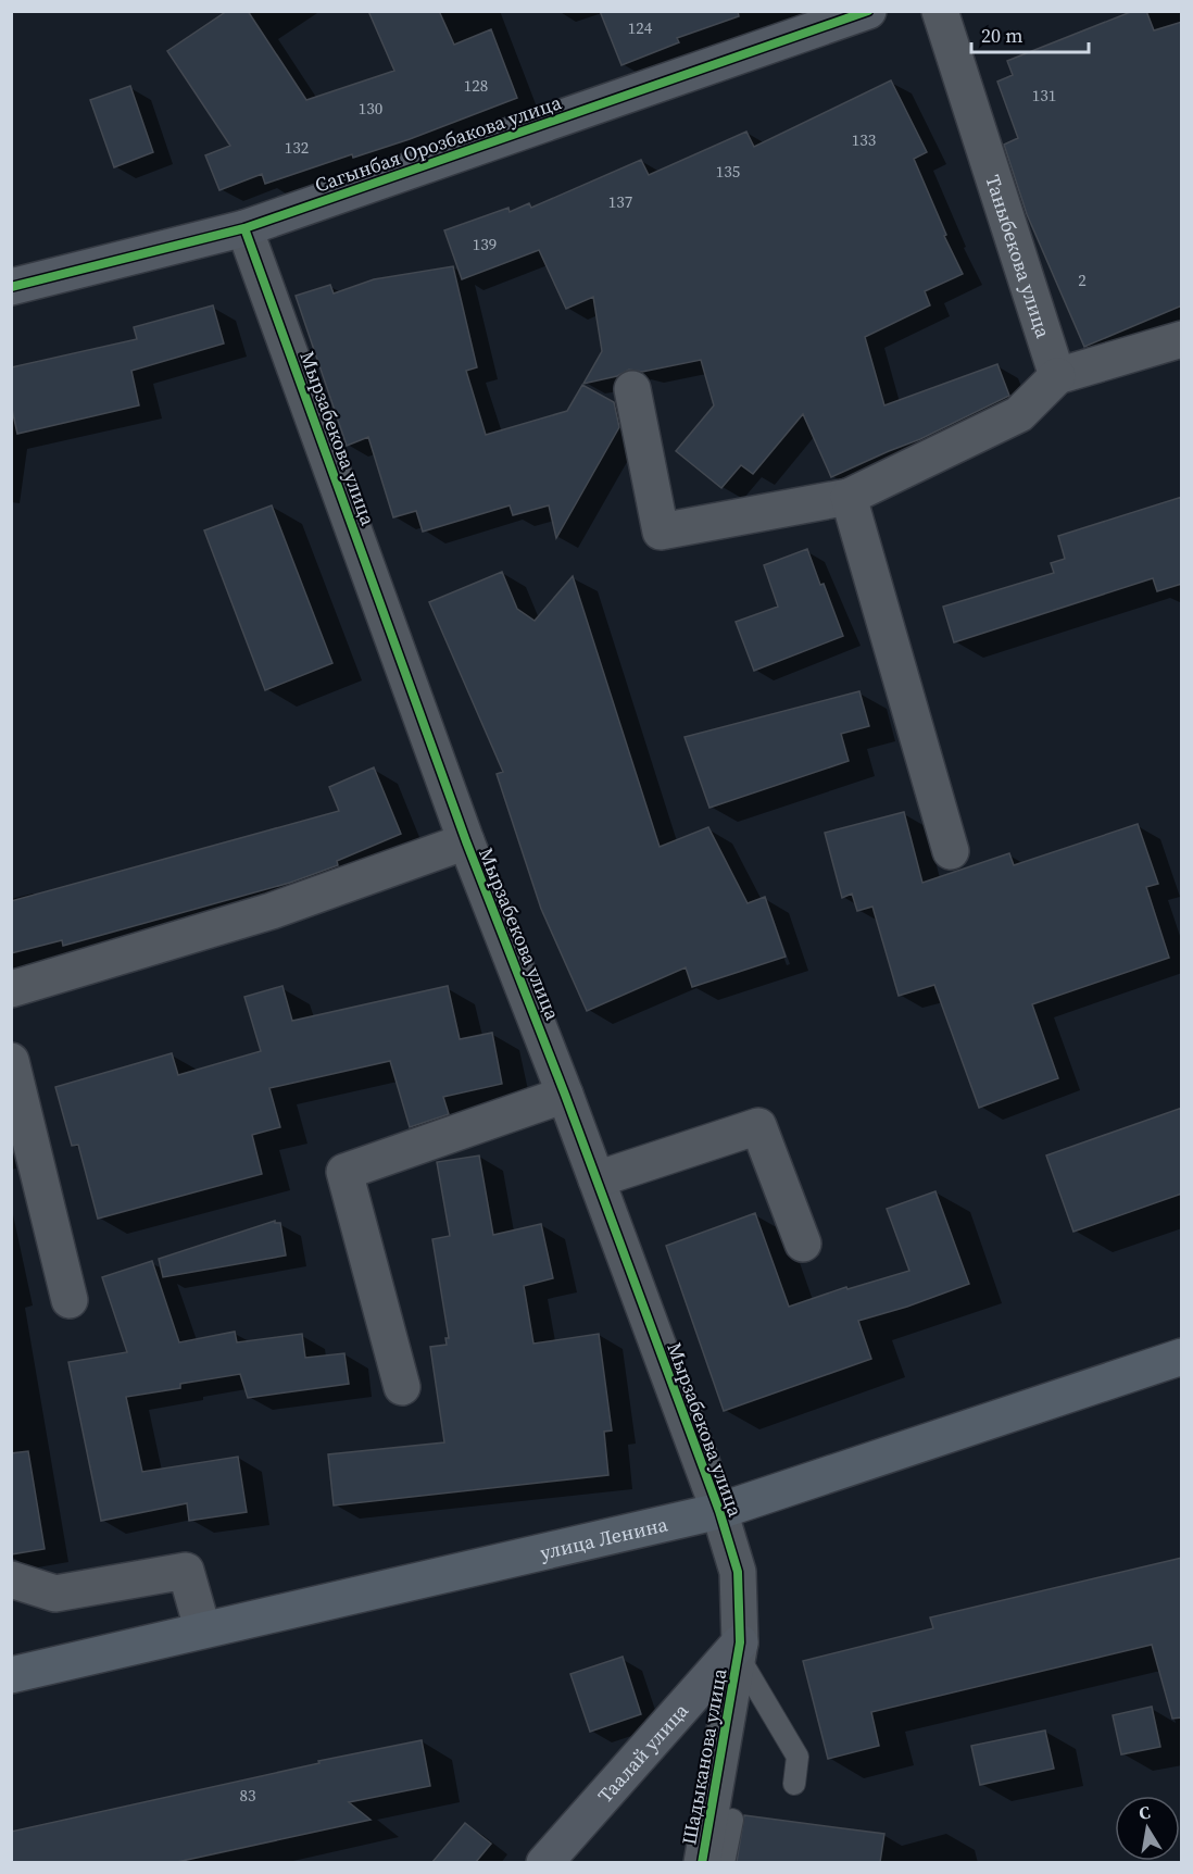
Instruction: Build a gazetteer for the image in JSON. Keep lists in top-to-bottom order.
{
  "streets": {
    "main road": ["улица Ленина"],
    "street": [
      "Сагынбая Орозбакова улица",
      "Таныбекова улица",
      "Мырзабекова улица",
      "Таалай улица",
      "Шадыканова улица"
    ]
  },
  "crossings": [
    ["Сагынбая Орозбакова улица", "Мырзабекова улица"],
    ["Мырзабекова улица", "улица Ленина"],
    ["Мырзабекова улица", "Таалай улица"],
    ["Мырзабекова улица", "Шадыканова улица"],
    ["Таалай улица", "Шадыканова улица"]
  ],
  "house_numbers": [
    "124",
    "128",
    "131",
    "130",
    "133",
    "132",
    "135",
    "137",
    "139",
    "2",
    "83"
  ],
  "scale_bar": "20 m",
  "north": "top"
}
